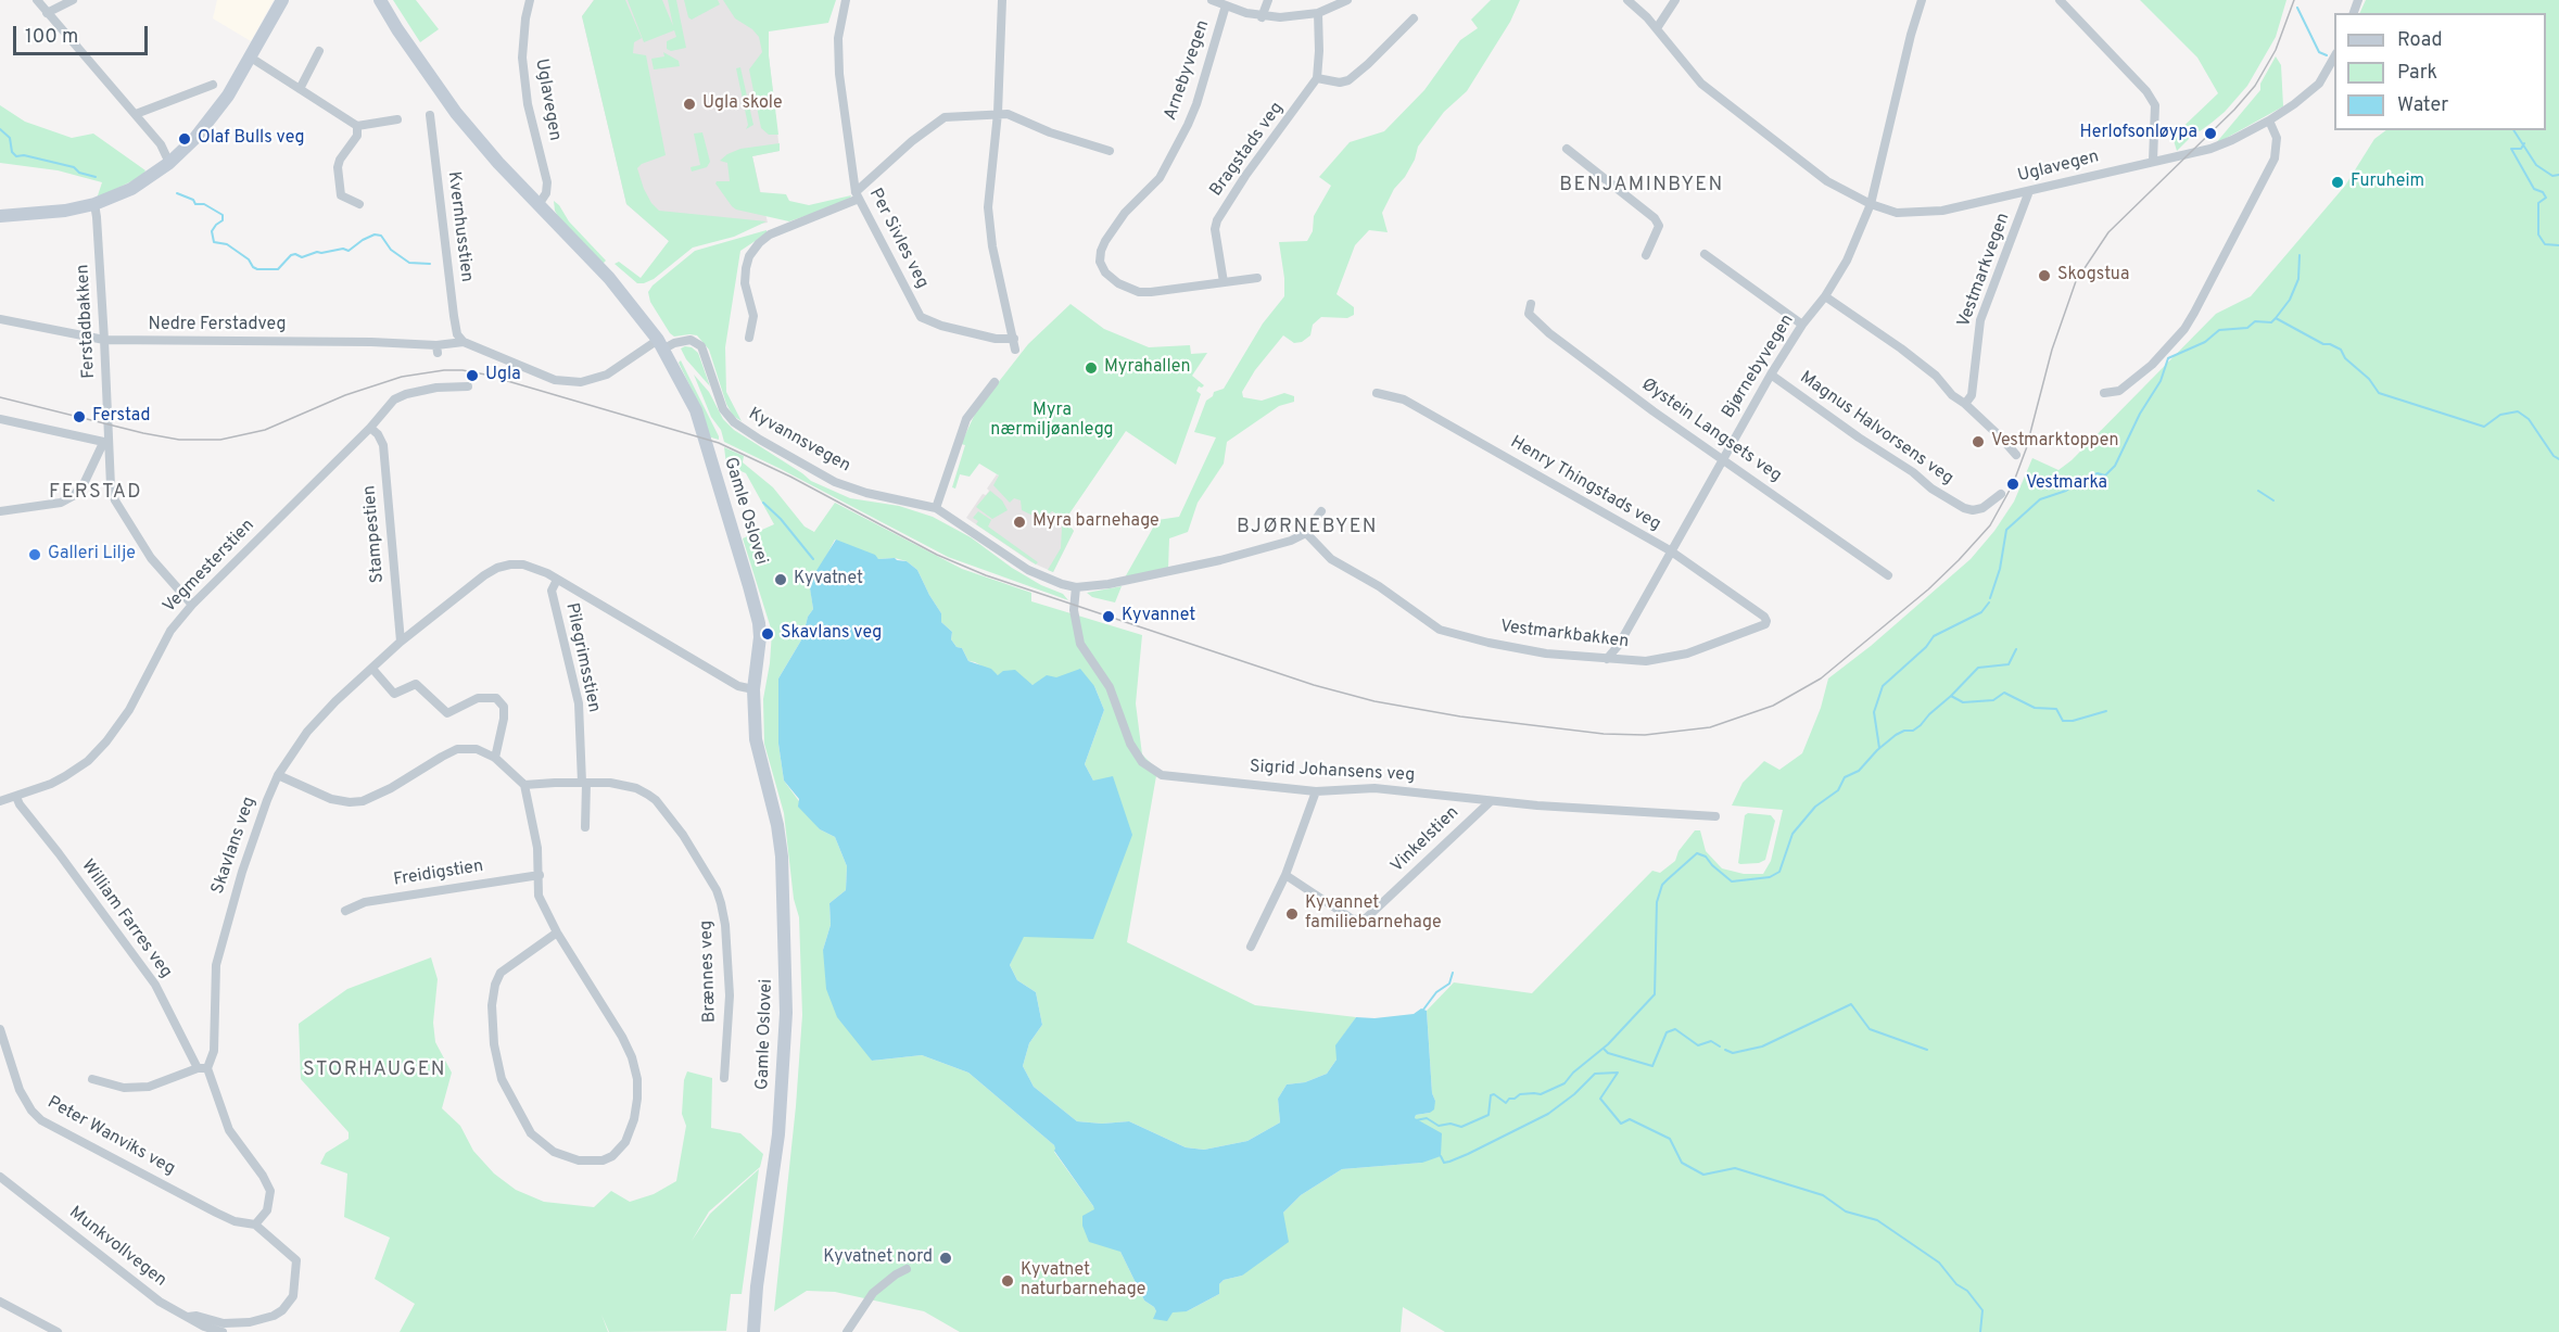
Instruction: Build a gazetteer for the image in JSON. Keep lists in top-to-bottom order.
{
  "streets": {
    "street": [
      "Arnebyvegen",
      "Uglavegen",
      "Bragstads veg",
      "Kvernhusstien",
      "Per Sivles veg",
      "Vestmarkvegen",
      "Ferstadbakken",
      "Nedre Ferstadveg",
      "Bjørnebyvegen",
      "Magnus Halvorsens veg",
      "Øystein Langsets veg",
      "Kyvannsvegen",
      "Henry Thingstads veg",
      "Gamle Oslovei",
      "Stampestien",
      "Vegmesterstien",
      "Vestmarkbakken",
      "Pilegrimsstien",
      "Sigrid Johansens veg",
      "Vinkelstien",
      "Skavlans veg",
      "Freidigstien",
      "William Farres veg",
      "Brænnes veg",
      "Peter Wanviks veg",
      "Munkvollvegen"
    ]
  },
  "crossings": [
    ["Arnebyvegen", "Bragstads veg"],
    ["Uglavegen", "Vestmarkvegen"],
    ["Uglavegen", "Bjørnebyvegen"],
    ["Uglavegen", "Gamle Oslovei"],
    ["Kvernhusstien", "Nedre Ferstadveg"],
    ["Ferstadbakken", "Nedre Ferstadveg"],
    ["Ferstadbakken", "Vegmesterstien"],
    ["Nedre Ferstadveg", "Kyvannsvegen"],
    ["Nedre Ferstadveg", "Gamle Oslovei"],
    ["Bjørnebyvegen", "Magnus Halvorsens veg"],
    ["Bjørnebyvegen", "Øystein Langsets veg"],
    ["Bjørnebyvegen", "Henry Thingstads veg"],
    ["Bjørnebyvegen", "Vestmarkbakken"],
    ["Kyvannsvegen", "Gamle Oslovei"],
    ["Kyvannsvegen", "Vestmarkbakken"],
    ["Kyvannsvegen", "Sigrid Johansens veg"],
    ["Henry Thingstads veg", "Vestmarkbakken"],
    ["Gamle Oslovei", "Skavlans veg"],
    ["Stampestien", "Vegmesterstien"],
    ["Stampestien", "Skavlans veg"],
    ["Vegmesterstien", "William Farres veg"],
    ["Pilegrimsstien", "Skavlans veg"],
    ["Pilegrimsstien", "Brænnes veg"],
    ["Sigrid Johansens veg", "Vinkelstien"],
    ["Skavlans veg", "William Farres veg"],
    ["William Farres veg", "Peter Wanviks veg"]
  ],
  "districts": [
    "BENJAMINBYEN",
    "FERSTAD",
    "BJØRNEBYEN",
    "STORHAUGEN"
  ],
  "parks": ["Myra nærmiljøanlegg"],
  "places": [
    "Ugla skole",
    "Herlofsonløypa",
    "Olaf Bulls veg",
    "Furuheim",
    "Skogstua",
    "Myrahallen",
    "Ugla",
    "Ferstad",
    "Vestmarktoppen",
    "Vestmarka",
    "Myra barnehage",
    "Galleri Lilje",
    "Kyvatnet",
    "Kyvannet",
    "Skavlans veg",
    "Kyvannet familiebarnehage",
    "Kyvatnet nord",
    "Kyvatnet naturbarnehage"
  ],
  "legend": ["Road", "Park", "Water"],
  "scale_bar": "100 m"
}
